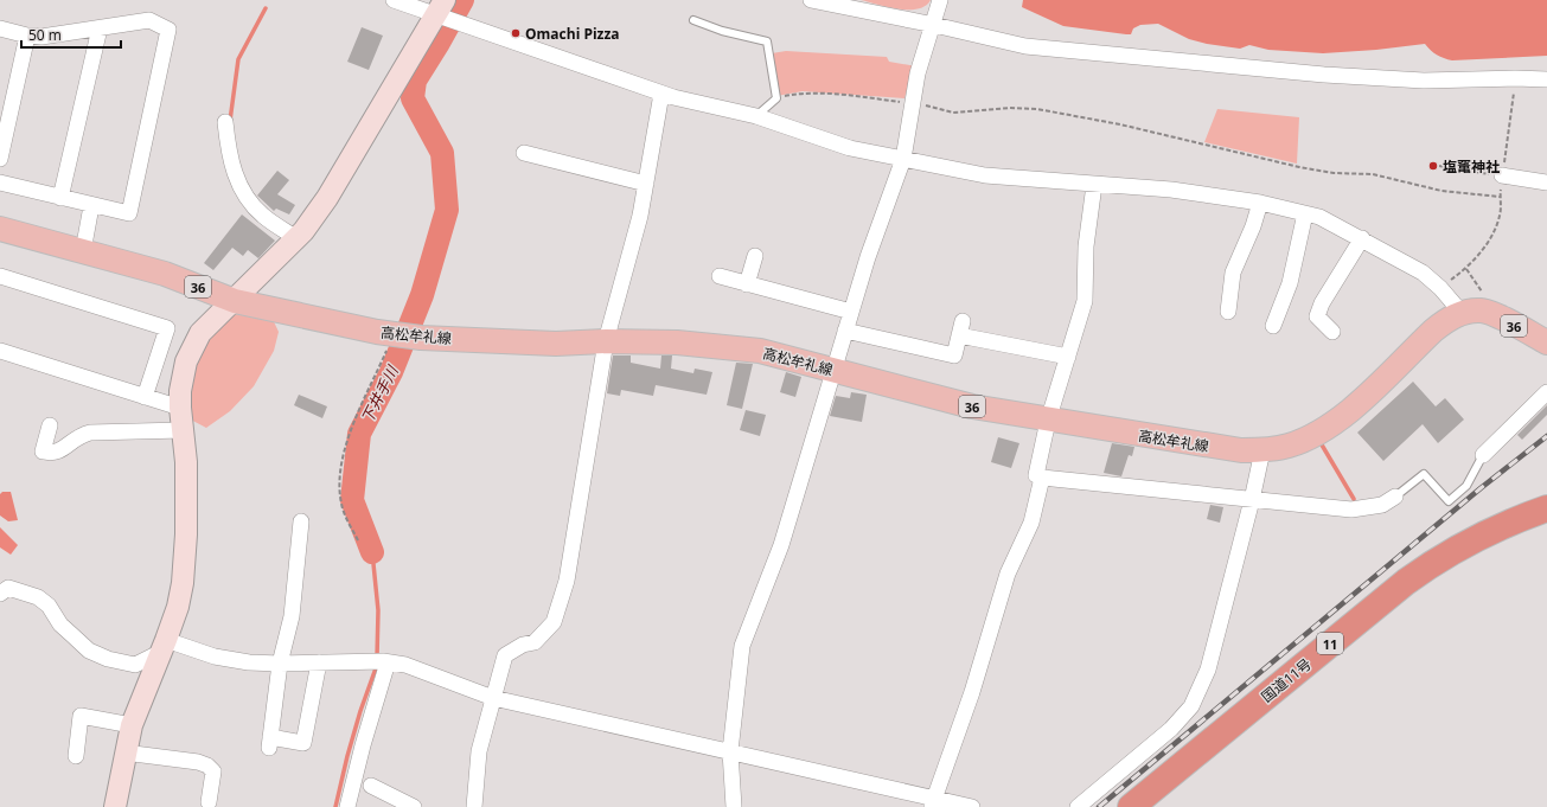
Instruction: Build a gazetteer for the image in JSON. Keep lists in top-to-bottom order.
{
  "streets": {
    "highway": ["11", "国道11号"],
    "main road": ["36", "高松牟礼線"]
  },
  "crossings": [
    ["36", "高松牟礼線"]
  ],
  "water": ["下井手川"],
  "places": ["Omachi Pizza", "塩竃神社"],
  "scale_bar": "50 m"
}
